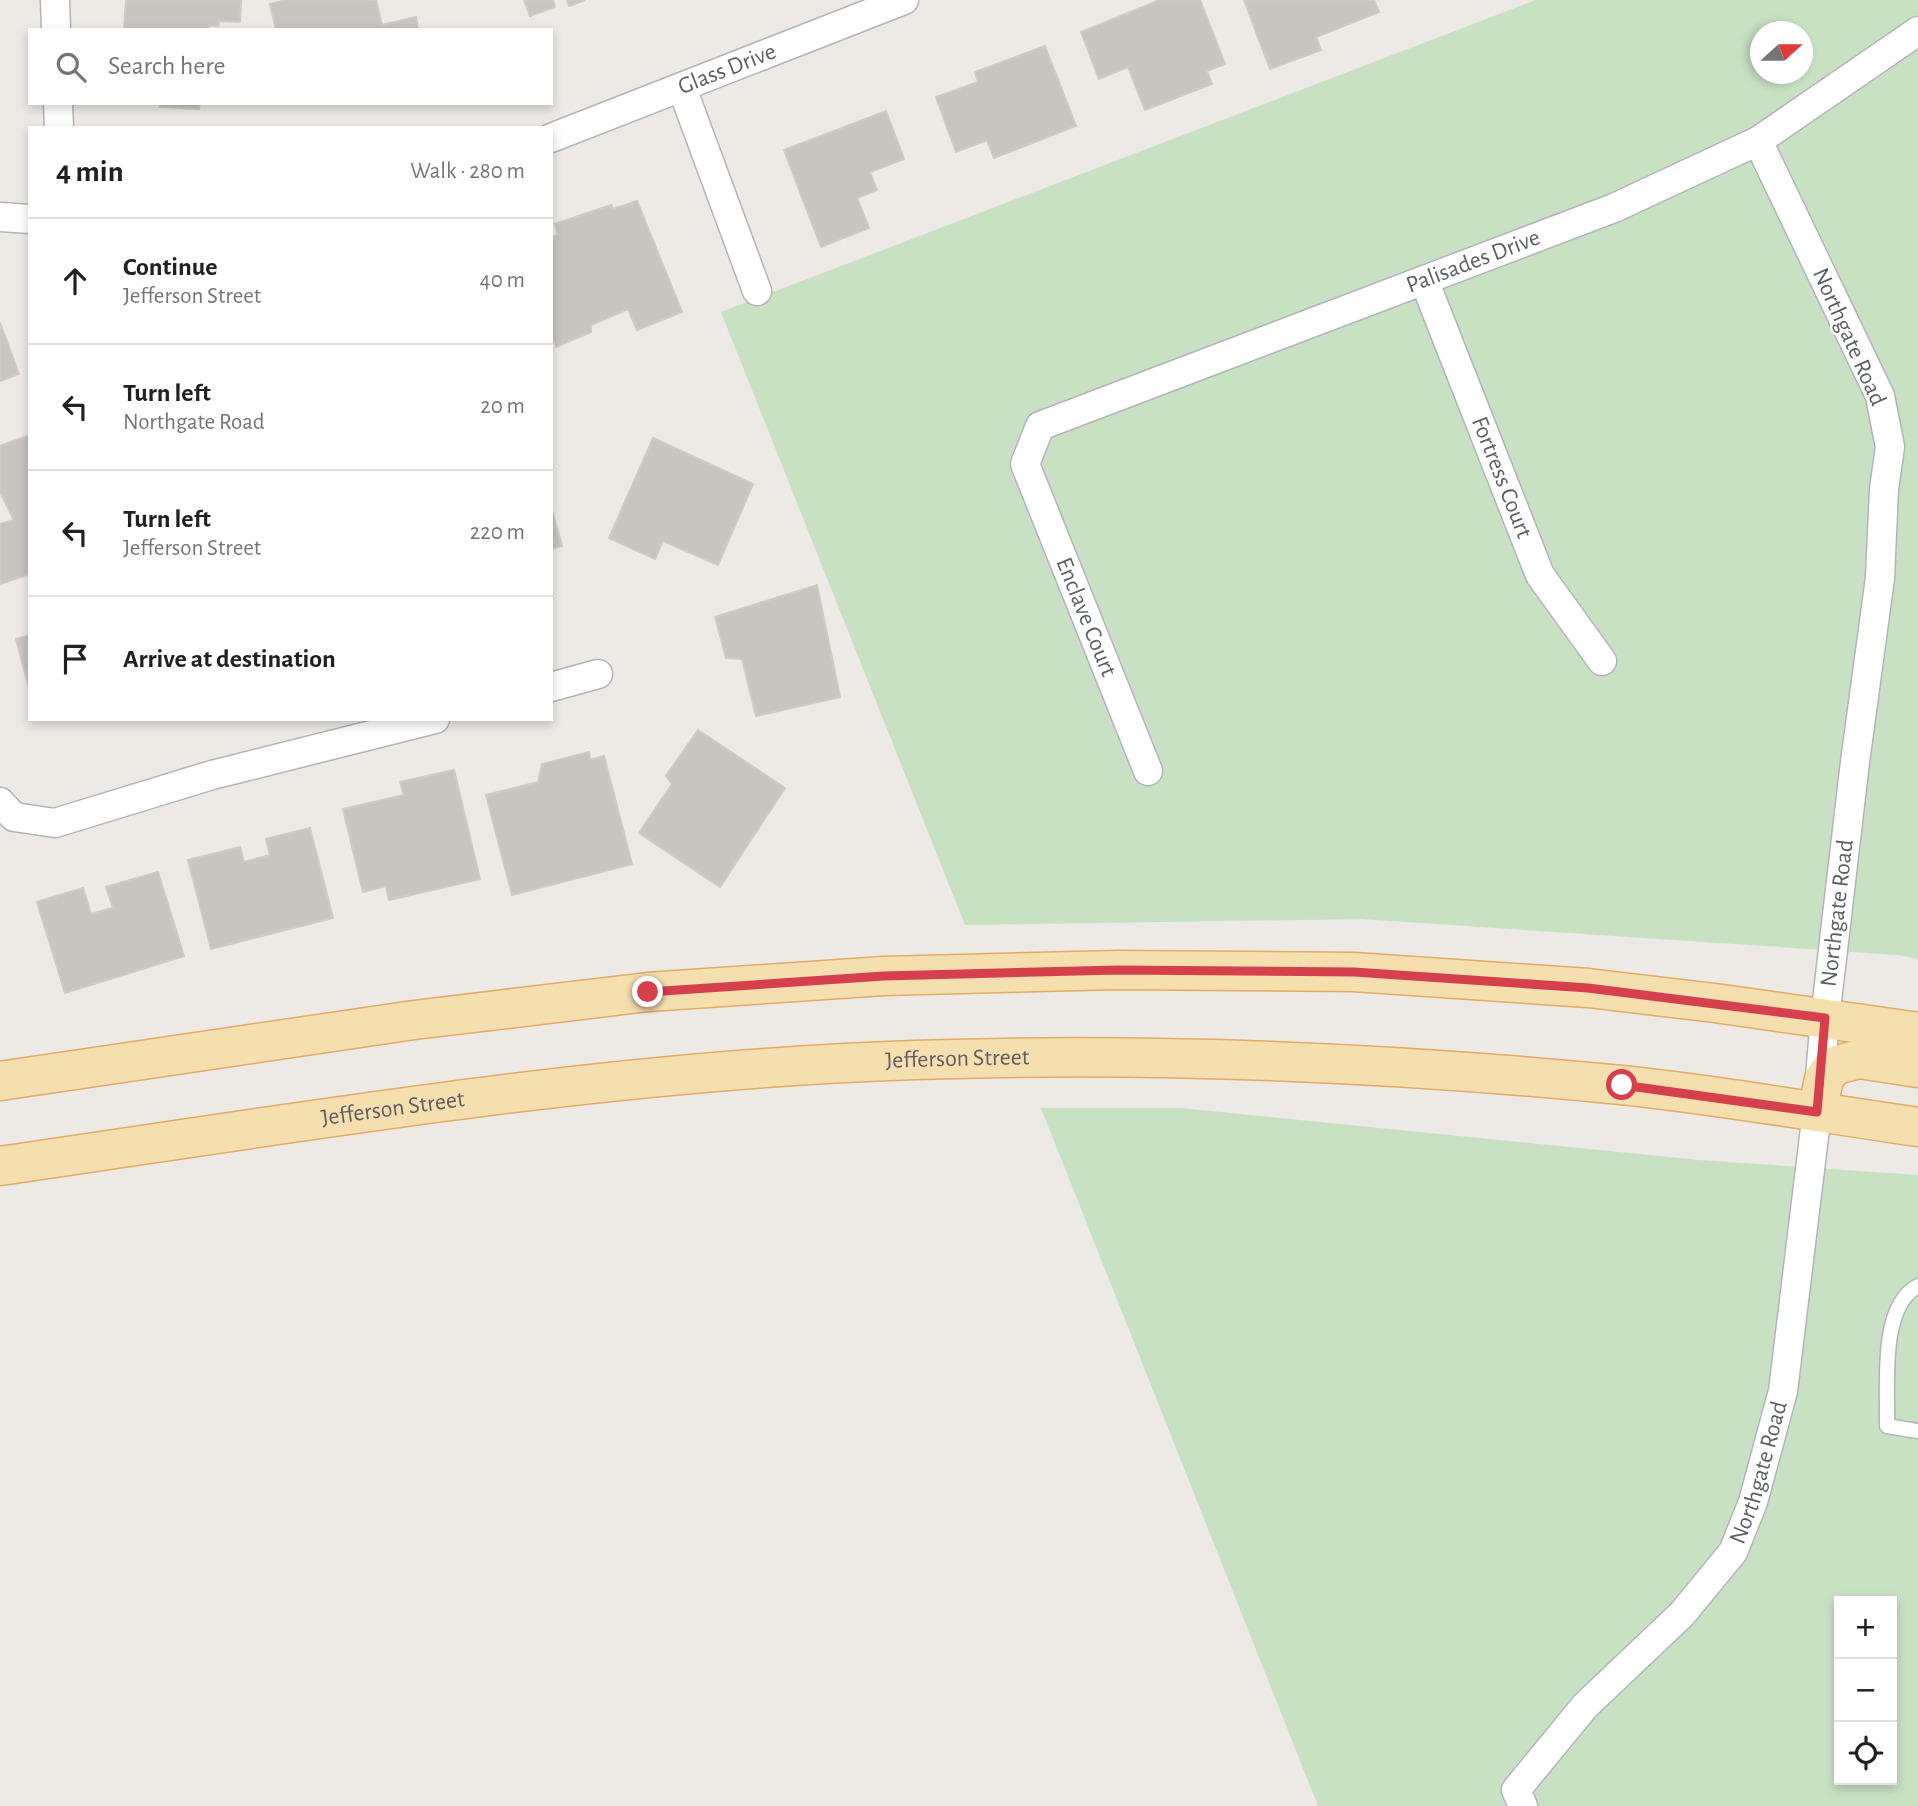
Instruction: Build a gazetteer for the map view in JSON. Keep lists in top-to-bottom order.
{
  "streets": {
    "main road": ["Jefferson Street"],
    "street": [
      "Glass Drive",
      "Palisades Drive",
      "Northgate Road",
      "Fortress Court",
      "Enclave Court"
    ]
  },
  "crossings": [
    ["Palisades Drive", "Northgate Road"],
    ["Palisades Drive", "Fortress Court"],
    ["Palisades Drive", "Enclave Court"],
    ["Northgate Road", "Jefferson Street"]
  ],
  "north": "right",
  "page": {
    "search": "Search here",
    "heading": ["4 min", "Walk · 280 m"],
    "list": [
      ["Continue", "Jefferson Street", "40 m"],
      ["Turn left", "Northgate Road", "20 m"],
      ["Turn left", "Jefferson Street", "220 m"],
      "Arrive at destination"
    ],
    "map_buttons": ["+", "−"]
  }
}
